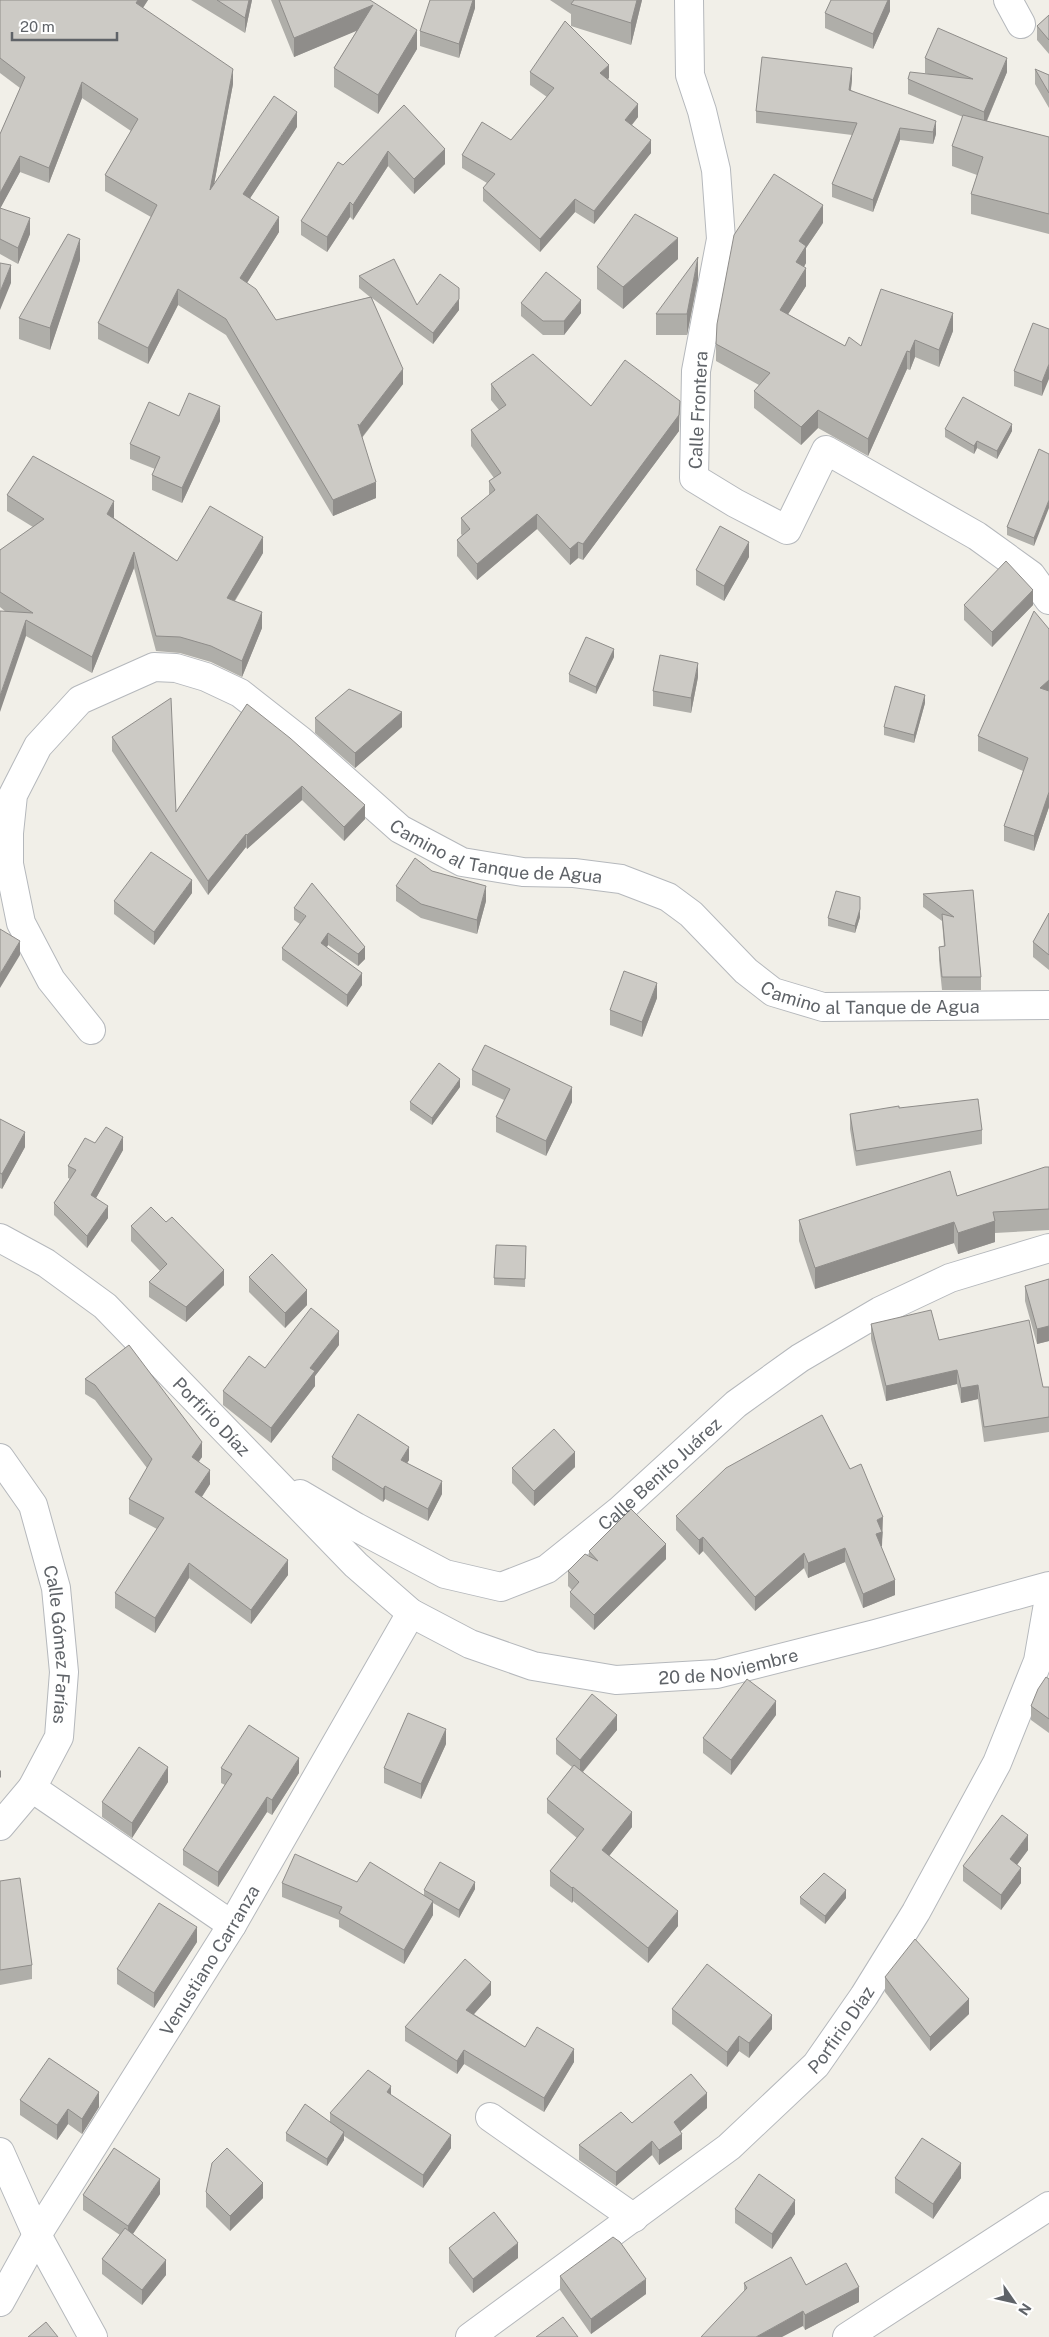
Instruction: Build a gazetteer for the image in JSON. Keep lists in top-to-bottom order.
{
  "streets": {
    "street": [
      "Calle Frontera",
      "Camino al Tanque de Agua",
      "Porfirio Díaz",
      "Calle Benito Juárez",
      "Calle Gómez Farías",
      "20 de Noviembre",
      "Venustiano Carranza"
    ]
  },
  "crossings": [
    ["Porfirio Díaz", "Calle Benito Juárez"],
    ["Porfirio Díaz", "20 de Noviembre"],
    ["Porfirio Díaz", "Venustiano Carranza"],
    ["20 de Noviembre", "Venustiano Carranza"]
  ],
  "scale_bar": "20 m",
  "north": "bottom right"
}
